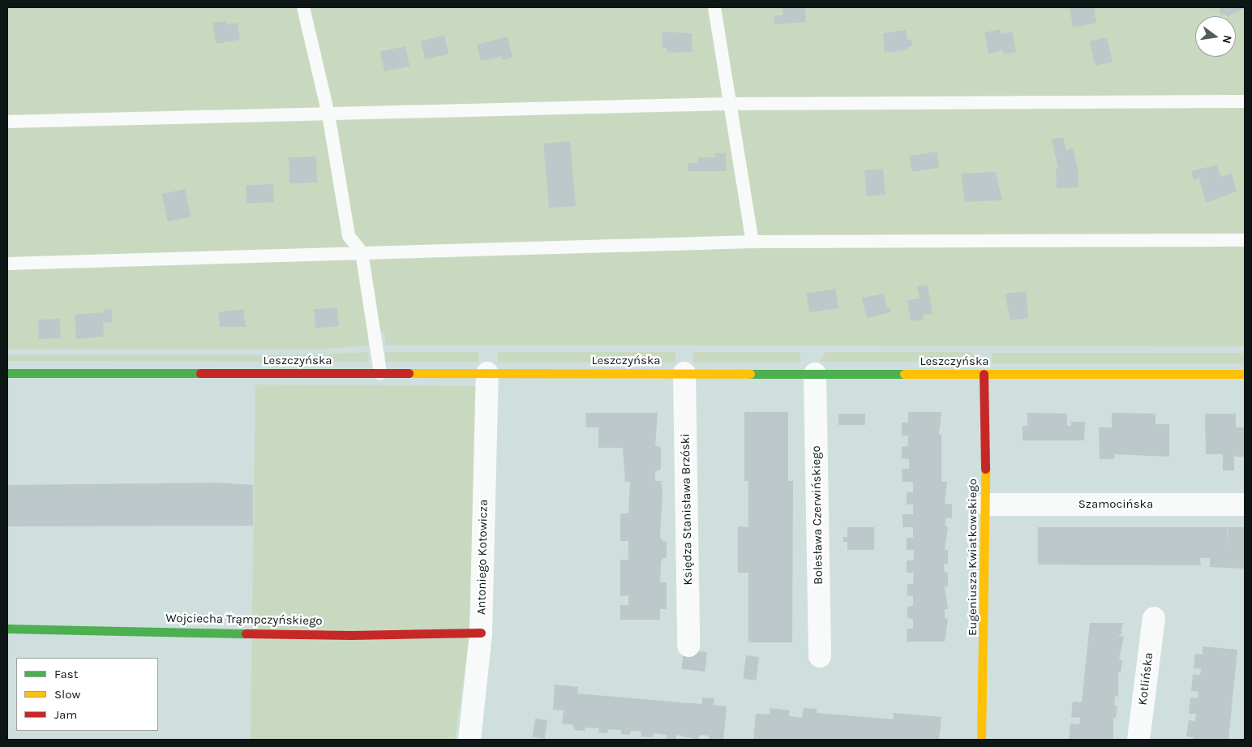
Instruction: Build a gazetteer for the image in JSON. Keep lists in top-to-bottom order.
{
  "streets": {
    "street": [
      "Leszczyńska",
      "Szamocińska",
      "Księdza Stanisława Brzóski",
      "Bolesława Czerwińskiego",
      "Antoniego Kotowicza",
      "Eugeniusza Kwiatkowskiego",
      "Wojciecha Trąmpczyńskiego",
      "Kotlińska"
    ]
  },
  "crossings": [
    ["Leszczyńska", "Księdza Stanisława Brzóski"],
    ["Leszczyńska", "Bolesława Czerwińskiego"],
    ["Leszczyńska", "Antoniego Kotowicza"],
    ["Leszczyńska", "Eugeniusza Kwiatkowskiego"],
    ["Szamocińska", "Eugeniusza Kwiatkowskiego"],
    ["Antoniego Kotowicza", "Wojciecha Trąmpczyńskiego"]
  ],
  "legend": ["Fast", "Slow", "Jam"],
  "north": "right"
}
